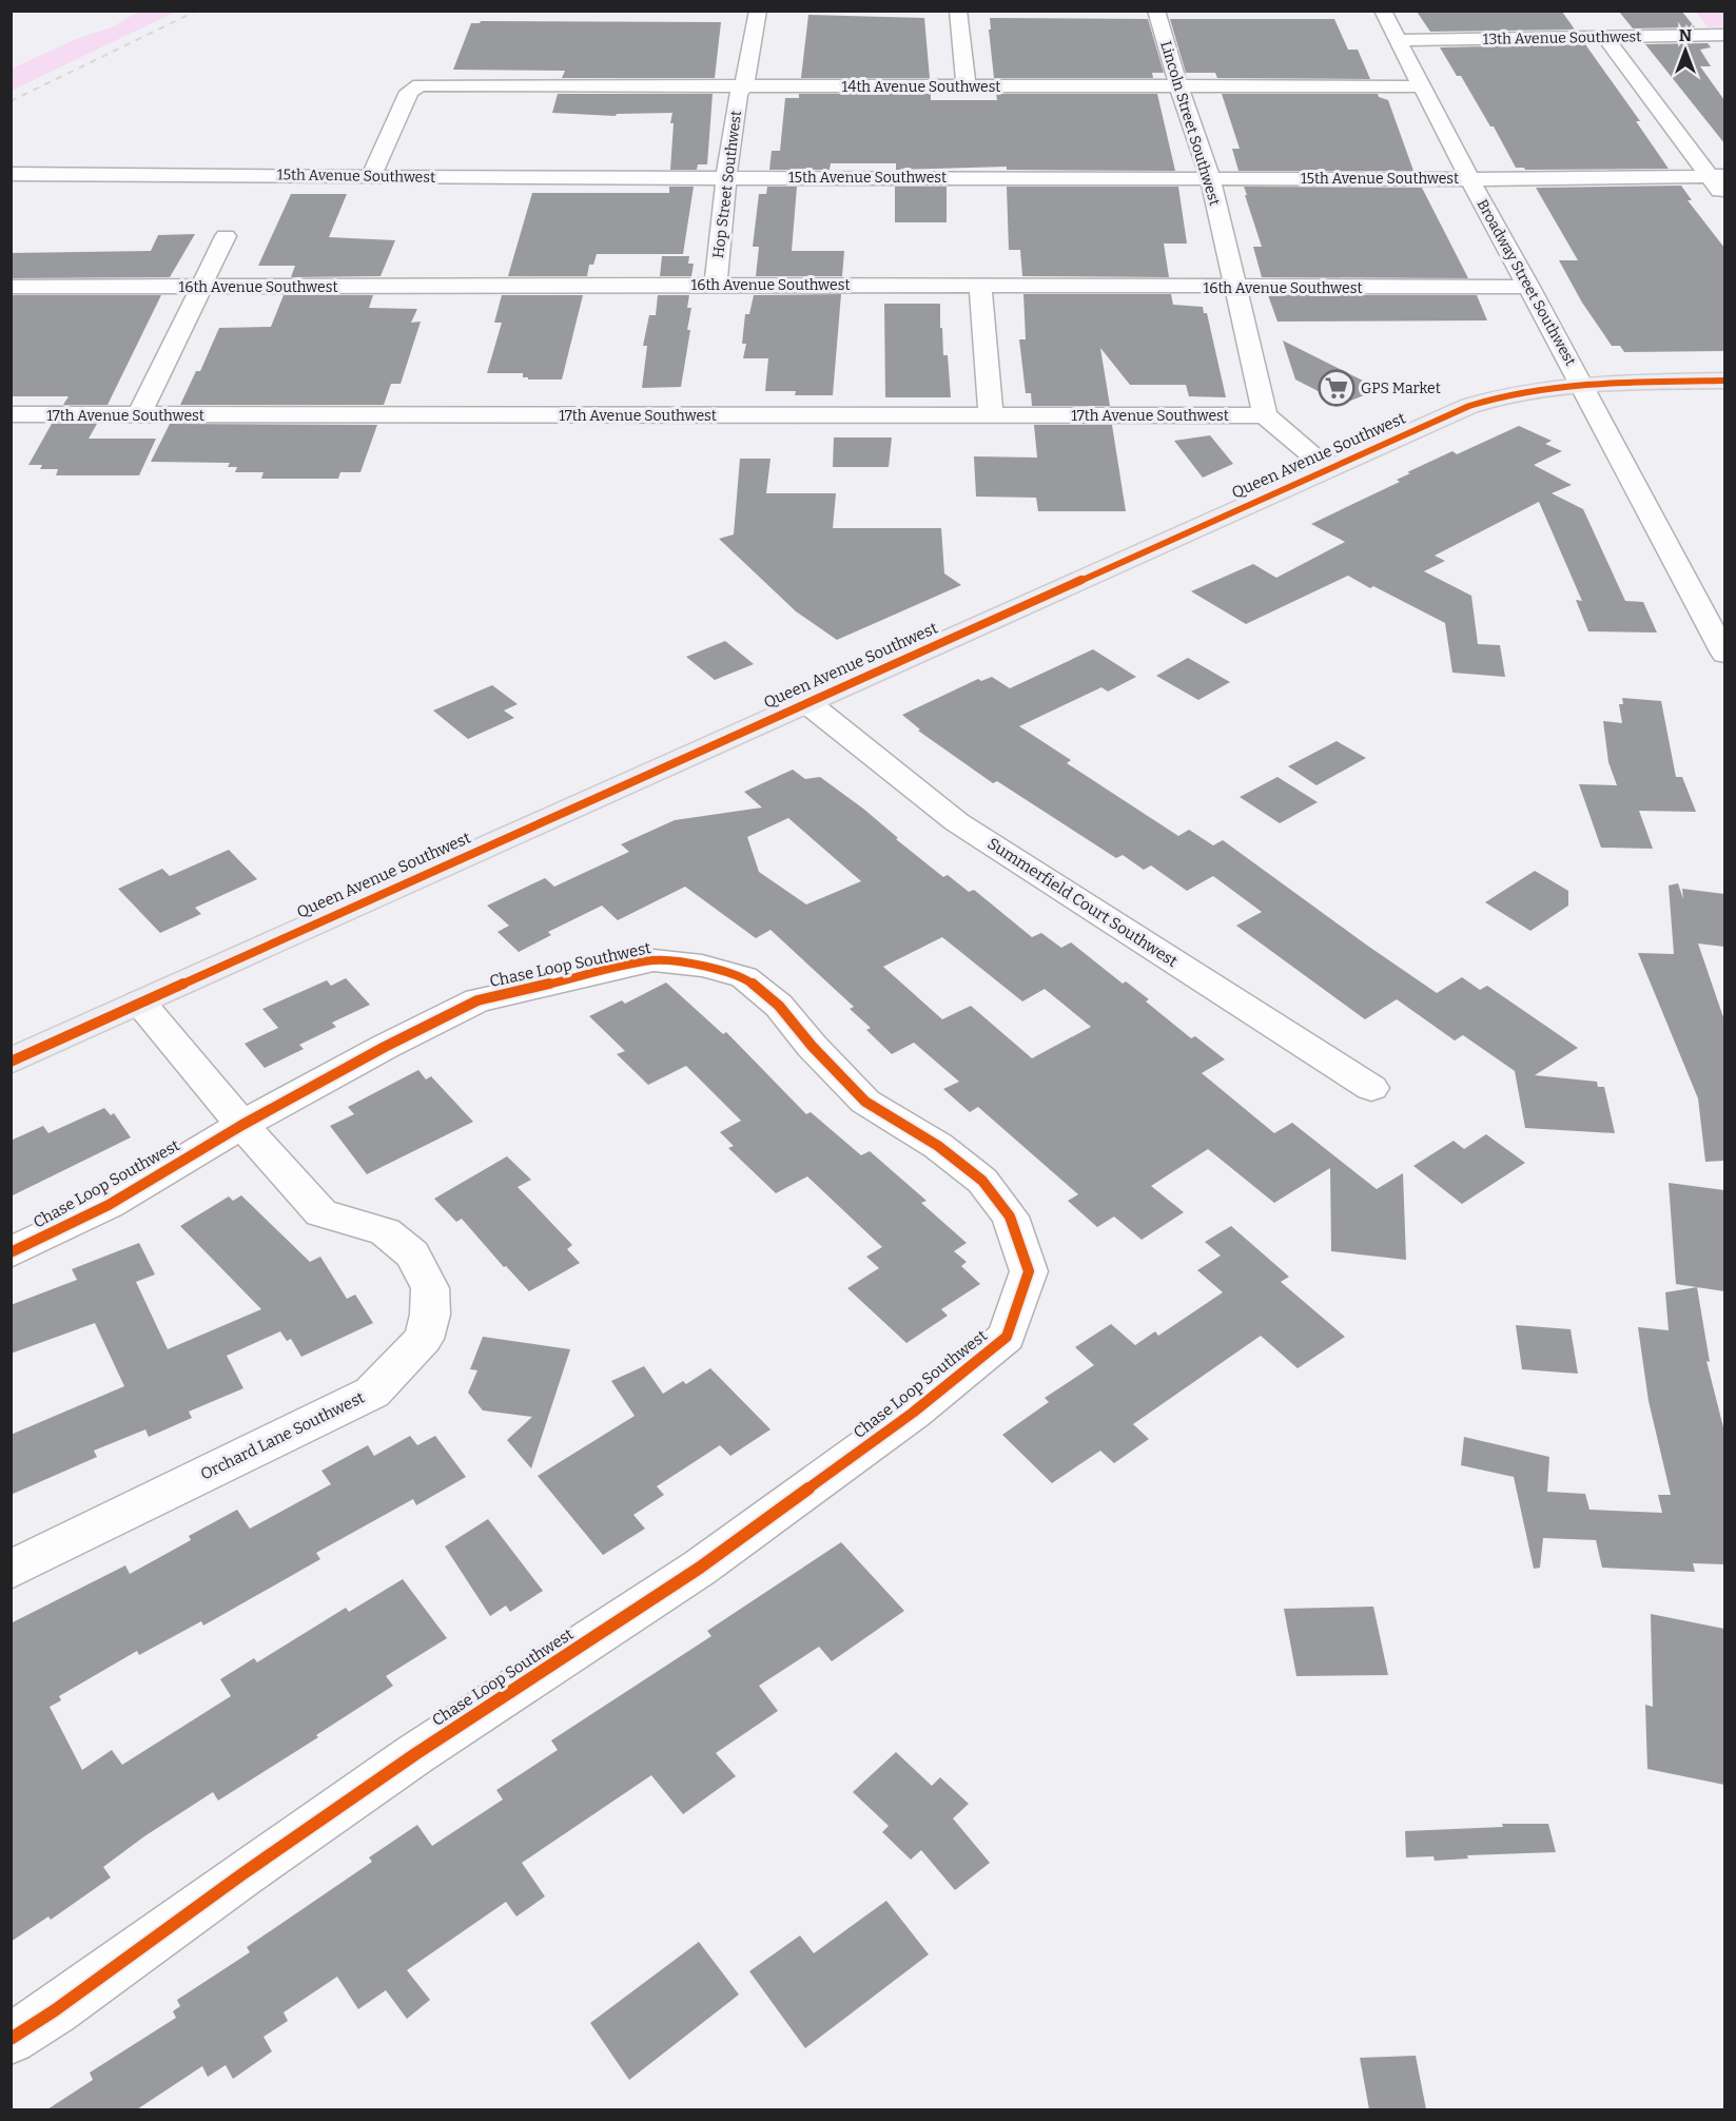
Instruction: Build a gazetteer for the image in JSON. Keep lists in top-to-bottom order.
{
  "streets": {
    "main road": ["Queen Avenue Southwest"],
    "street": [
      "13th Avenue Southwest",
      "14th Avenue Southwest",
      "Lincoln Street Southwest",
      "15th Avenue Southwest",
      "Hop Street Southwest",
      "Broadway Street Southwest",
      "16th Avenue Southwest",
      "17th Avenue Southwest",
      "Summerfield Court Southwest",
      "Chase Loop Southwest",
      "Orchard Lane Southwest"
    ]
  },
  "crossings": [
    ["13th Avenue Southwest", "Broadway Street Southwest"],
    ["14th Avenue Southwest", "Lincoln Street Southwest"],
    ["14th Avenue Southwest", "15th Avenue Southwest"],
    ["14th Avenue Southwest", "Hop Street Southwest"],
    ["14th Avenue Southwest", "Broadway Street Southwest"],
    ["Lincoln Street Southwest", "15th Avenue Southwest"],
    ["Lincoln Street Southwest", "16th Avenue Southwest"],
    ["Lincoln Street Southwest", "17th Avenue Southwest"],
    ["15th Avenue Southwest", "Hop Street Southwest"],
    ["15th Avenue Southwest", "Broadway Street Southwest"],
    ["Hop Street Southwest", "16th Avenue Southwest"],
    ["Broadway Street Southwest", "16th Avenue Southwest"],
    ["Broadway Street Southwest", "Queen Avenue Southwest"],
    ["Queen Avenue Southwest", "Summerfield Court Southwest"],
    ["Queen Avenue Southwest", "Orchard Lane Southwest"],
    ["Chase Loop Southwest", "Orchard Lane Southwest"]
  ],
  "places": {
    "supermarket": ["GPS Market"]
  },
  "north": "top"
}
